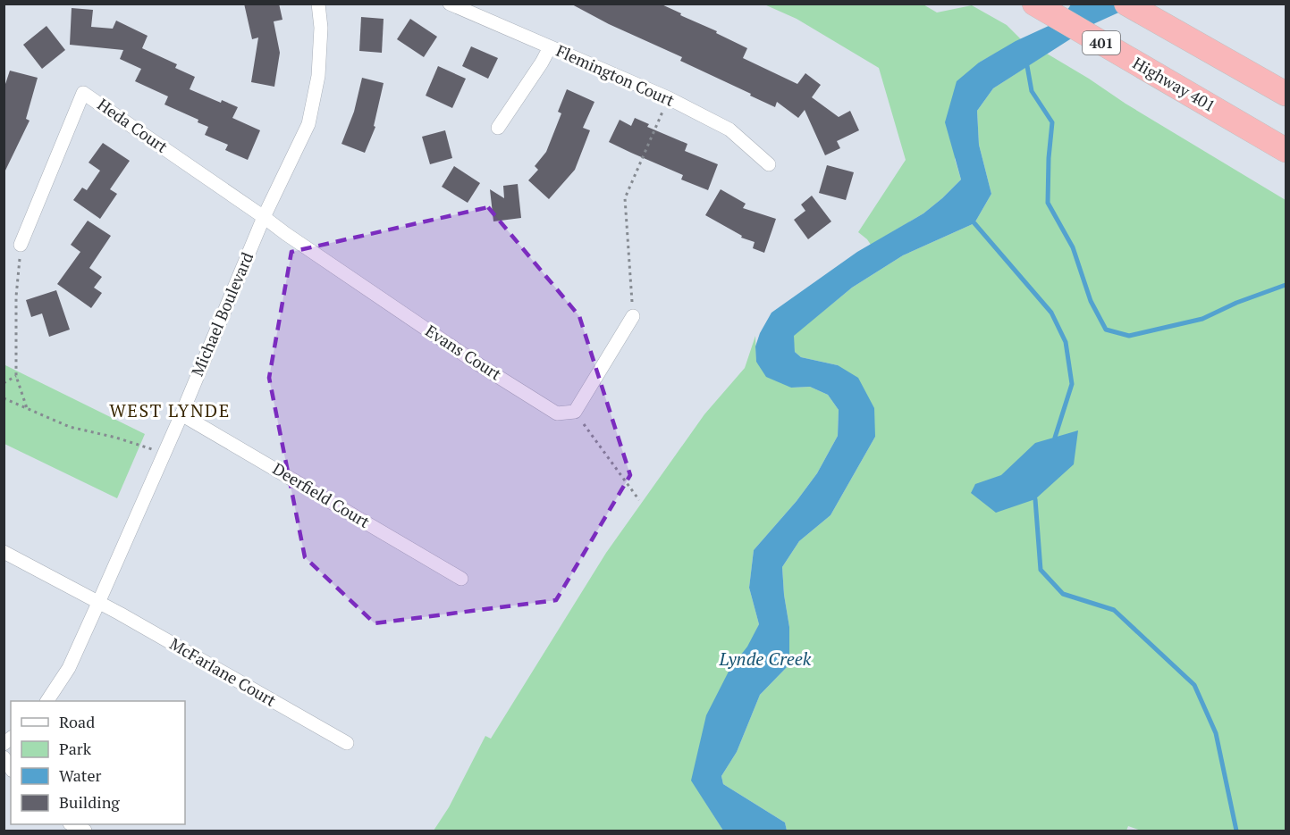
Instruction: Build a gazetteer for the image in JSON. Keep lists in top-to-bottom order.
{
  "streets": {
    "highway": ["401", "Highway 401"],
    "street": [
      "Flemington Court",
      "Heda Court",
      "Michael Boulevard",
      "Evans Court",
      "Deerfield Court",
      "McFarlane Court"
    ]
  },
  "crossings": [
    ["Heda Court", "Michael Boulevard"],
    ["Heda Court", "Evans Court"],
    ["Michael Boulevard", "Evans Court"],
    ["Michael Boulevard", "Deerfield Court"],
    ["Michael Boulevard", "McFarlane Court"]
  ],
  "districts": ["WEST LYNDE"],
  "water": ["Lynde Creek"],
  "legend": [
    "Road",
    "Park",
    "Water",
    "Building"
  ]
}
